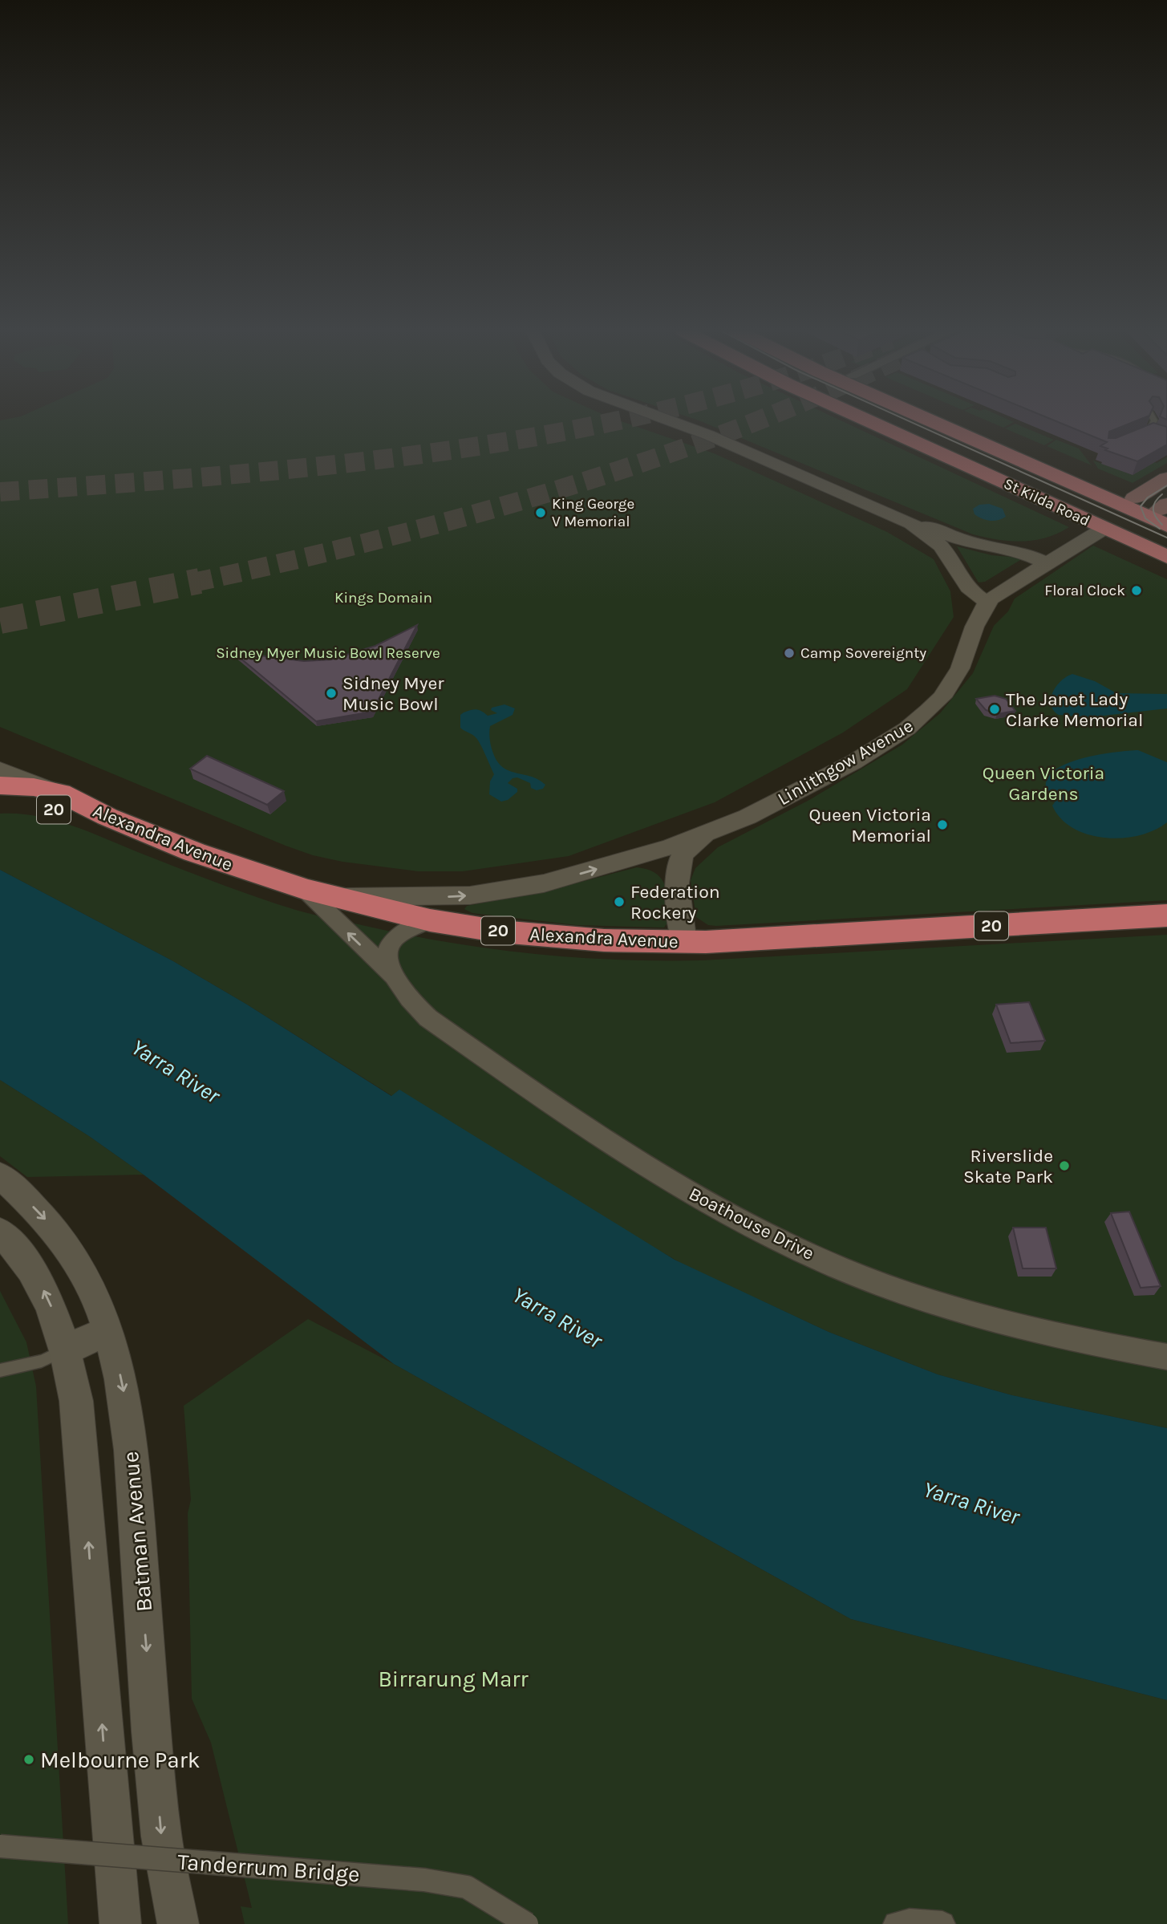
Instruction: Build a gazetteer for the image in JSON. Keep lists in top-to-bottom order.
{
  "streets": {
    "highway": ["20", "Alexandra Avenue"],
    "main road": ["St Kilda Road"],
    "street": [
      "Linlithgow Avenue",
      "Boathouse Drive",
      "Batman Avenue",
      "Tanderrum Bridge"
    ]
  },
  "crossings": [
    ["St Kilda Road", "Linlithgow Avenue"],
    ["Linlithgow Avenue", "Alexandra Avenue"],
    ["20", "Alexandra Avenue"],
    ["Alexandra Avenue", "Boathouse Drive"]
  ],
  "water": ["Yarra River"],
  "parks": [
    "Kings Domain",
    "Sidney Myer Music Bowl Reserve",
    "Queen Victoria Gardens",
    "Birrarung Marr"
  ],
  "places": [
    "King George V Memorial",
    "Floral Clock",
    "Camp Sovereignty",
    "Sidney Myer Music Bowl",
    "The Janet Lady Clarke Memorial",
    "Queen Victoria Memorial",
    "Federation Rockery",
    "Riverslide Skate Park",
    "Melbourne Park"
  ]
}
